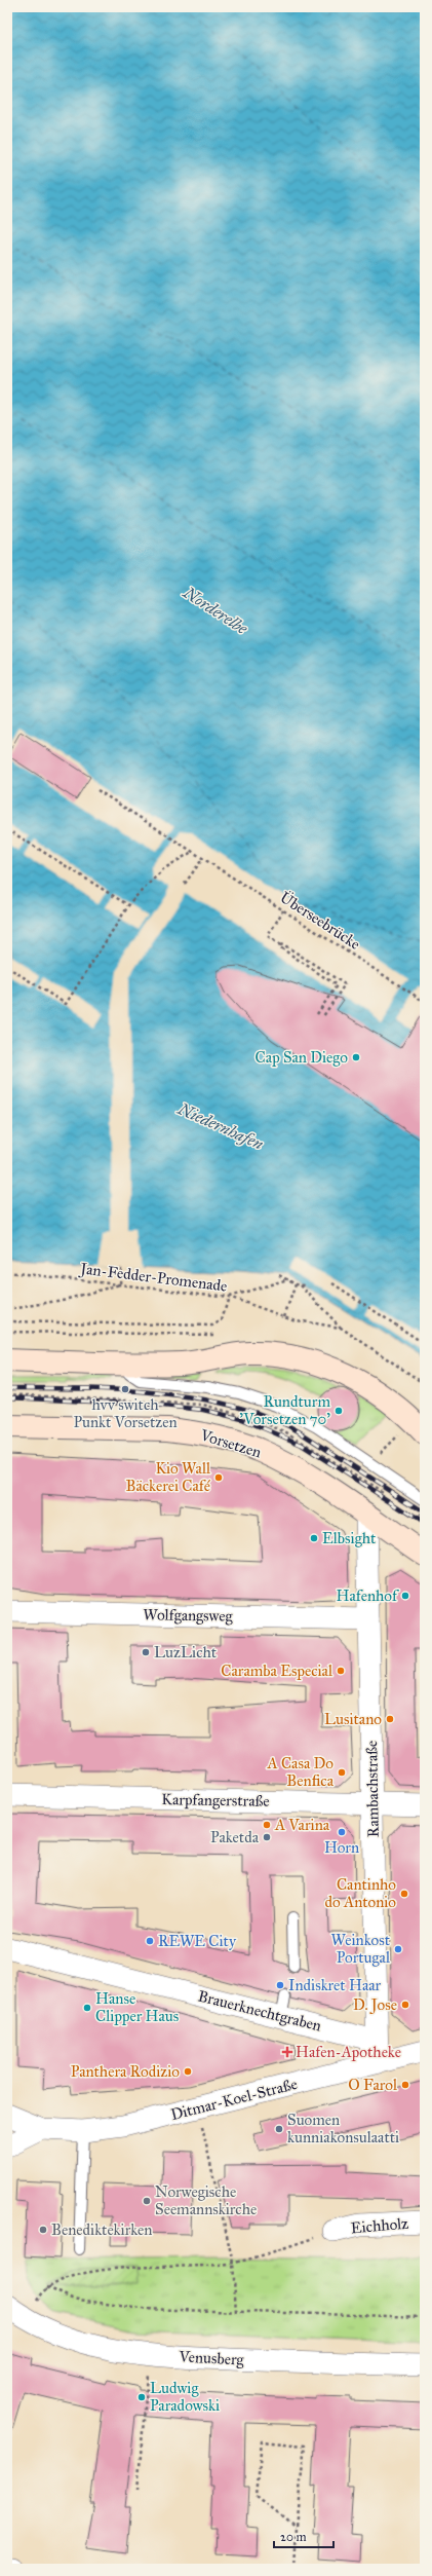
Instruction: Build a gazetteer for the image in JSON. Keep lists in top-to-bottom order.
{
  "streets": {
    "main road": ["Vorsetzen"],
    "street": [
      "Wolfgangsweg",
      "Rambachstraße",
      "Karpfangerstraße",
      "Brauerknechtgraben",
      "Ditmar-Koel-Straße",
      "Eichholz",
      "Venusberg"
    ],
    "path": ["Überseebrücke", "Jan-Fedder-Promenade"]
  },
  "crossings": [
    ["Vorsetzen", "Rambachstraße"],
    ["Wolfgangsweg", "Rambachstraße"],
    ["Rambachstraße", "Karpfangerstraße"],
    ["Rambachstraße", "Brauerknechtgraben"],
    ["Rambachstraße", "Ditmar-Koel-Straße"],
    ["Brauerknechtgraben", "Ditmar-Koel-Straße"]
  ],
  "water": ["Norderelbe", "Niedernhafen"],
  "places": {
    "other": [
      "Cap San Diego",
      "hvv switch Punkt Vorsetzen",
      "Rundturm 'Vorsetzen 70'",
      "Kio Wall Bäckerei Café",
      "Elbsight",
      "Hafenhof",
      "LuzLicht",
      "Caramba Especial",
      "Lusitano",
      "A Casa Do Benfica",
      "A Varina",
      "Horn",
      "Paketda",
      "Cantinho do Antonio",
      "REWE City",
      "Weinkost Portugal",
      "Indiskret Haar",
      "D. Jose",
      "Hanse Clipper Haus",
      "Panthera Rodizio",
      "O Farol",
      "Suomen kunniakonsulaatti",
      "Norwegische Seemannskirche",
      "Benediktekirken",
      "Ludwig Paradowski"
    ],
    "health": ["Hafen-Apotheke"]
  },
  "scale_bar": "20 m"
}
